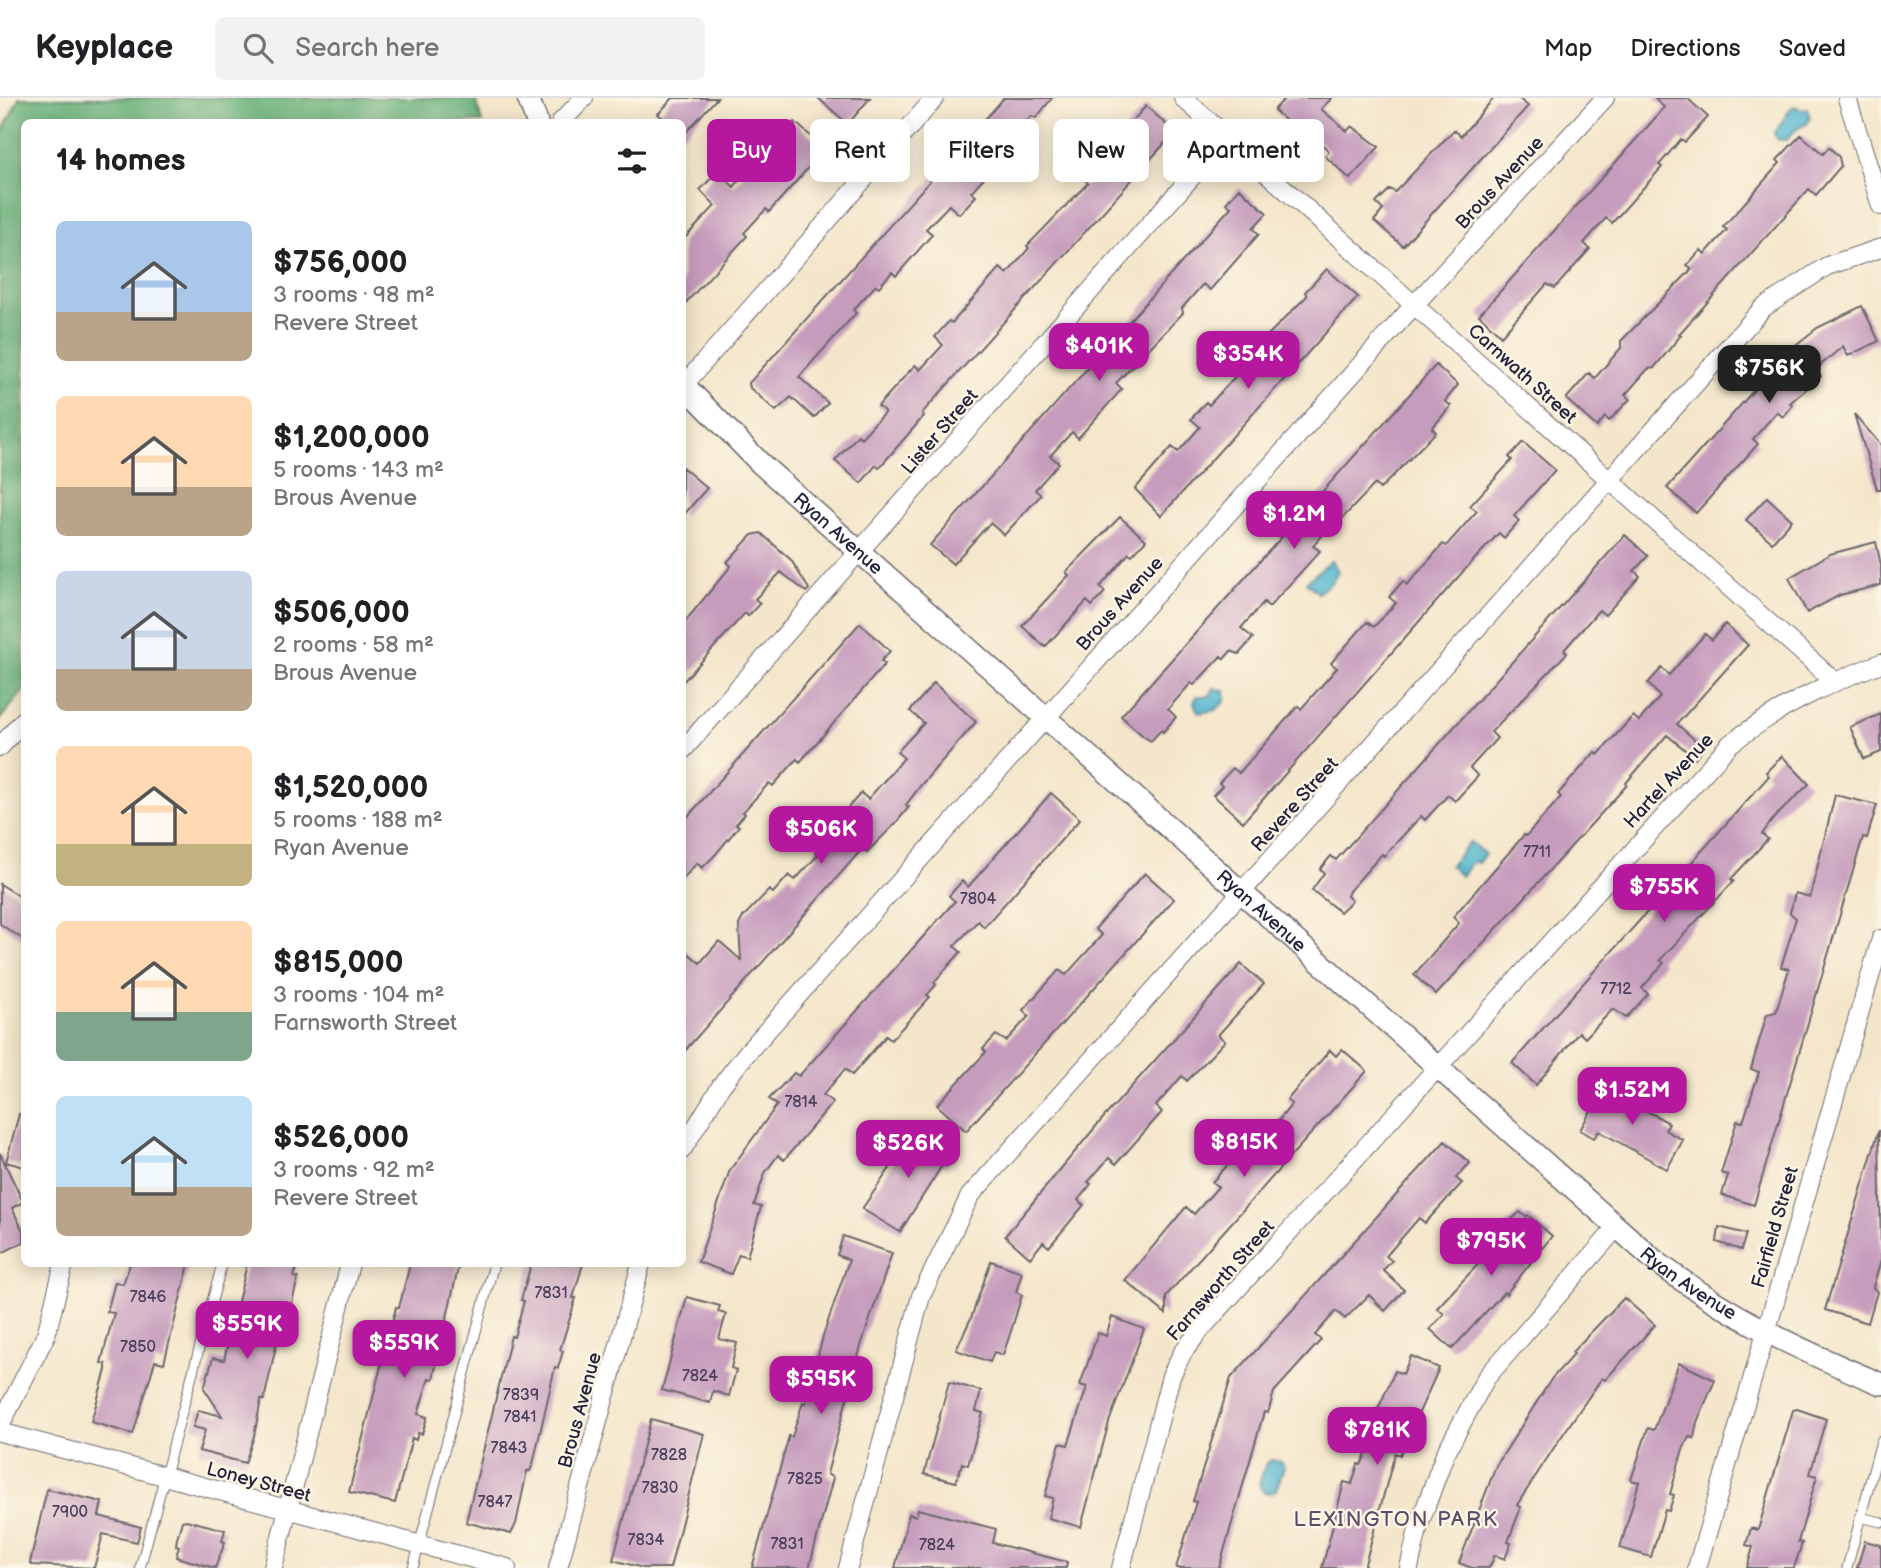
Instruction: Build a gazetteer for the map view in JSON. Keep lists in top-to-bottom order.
{
  "streets": {
    "street": [
      "Brous Avenue",
      "Carnwath Street",
      "Lister Street",
      "Ryan Avenue",
      "Hartel Avenue",
      "Revere Street",
      "Fairfield Street",
      "Farnsworth Street",
      "Loney Street"
    ]
  },
  "crossings": [
    ["Brous Avenue", "Carnwath Street"],
    ["Brous Avenue", "Ryan Avenue"],
    ["Carnwath Street", "Hartel Avenue"],
    ["Carnwath Street", "Revere Street"],
    ["Lister Street", "Ryan Avenue"],
    ["Ryan Avenue", "Hartel Avenue"],
    ["Ryan Avenue", "Revere Street"],
    ["Ryan Avenue", "Fairfield Street"],
    ["Ryan Avenue", "Farnsworth Street"],
    ["Hartel Avenue", "Farnsworth Street"]
  ],
  "districts": ["LEXINGTON PARK"],
  "house_numbers": [
    "7711",
    "7804",
    "7712",
    "7814",
    "7831",
    "7846",
    "7850",
    "7824",
    "7839",
    "7841",
    "7843",
    "7828",
    "7825",
    "7830",
    "7847",
    "7900",
    "7834",
    "7831",
    "7824"
  ],
  "page": {
    "header": "Keyplace",
    "search": "Search here",
    "nav": ["Map", "Directions", "Saved"],
    "chip": [
      "Buy",
      "Rent",
      "Filters",
      "New",
      "Apartment"
    ],
    "heading": "14 homes",
    "list": [
      {
        "name": "$756,000",
        "note": "3 rooms · 98 m² · Revere Street"
      },
      {
        "name": "$1,200,000",
        "note": "5 rooms · 143 m² · Brous Avenue"
      },
      {
        "name": "$506,000",
        "note": "2 rooms · 58 m² · Brous Avenue"
      },
      {
        "name": "$1,520,000",
        "note": "5 rooms · 188 m² · Ryan Avenue"
      },
      {
        "name": "$815,000",
        "note": "3 rooms · 104 m² · Farnsworth Street"
      },
      {
        "name": "$526,000",
        "note": "3 rooms · 92 m² · Revere Street"
      }
    ],
    "price": [
      "$401K",
      "$354K",
      "$756K",
      "$1.2M",
      "$506K",
      "$755K",
      "$1.52M",
      "$815K",
      "$526K",
      "$795K",
      "$559K",
      "$559K",
      "$595K",
      "$781K"
    ]
  }
}
